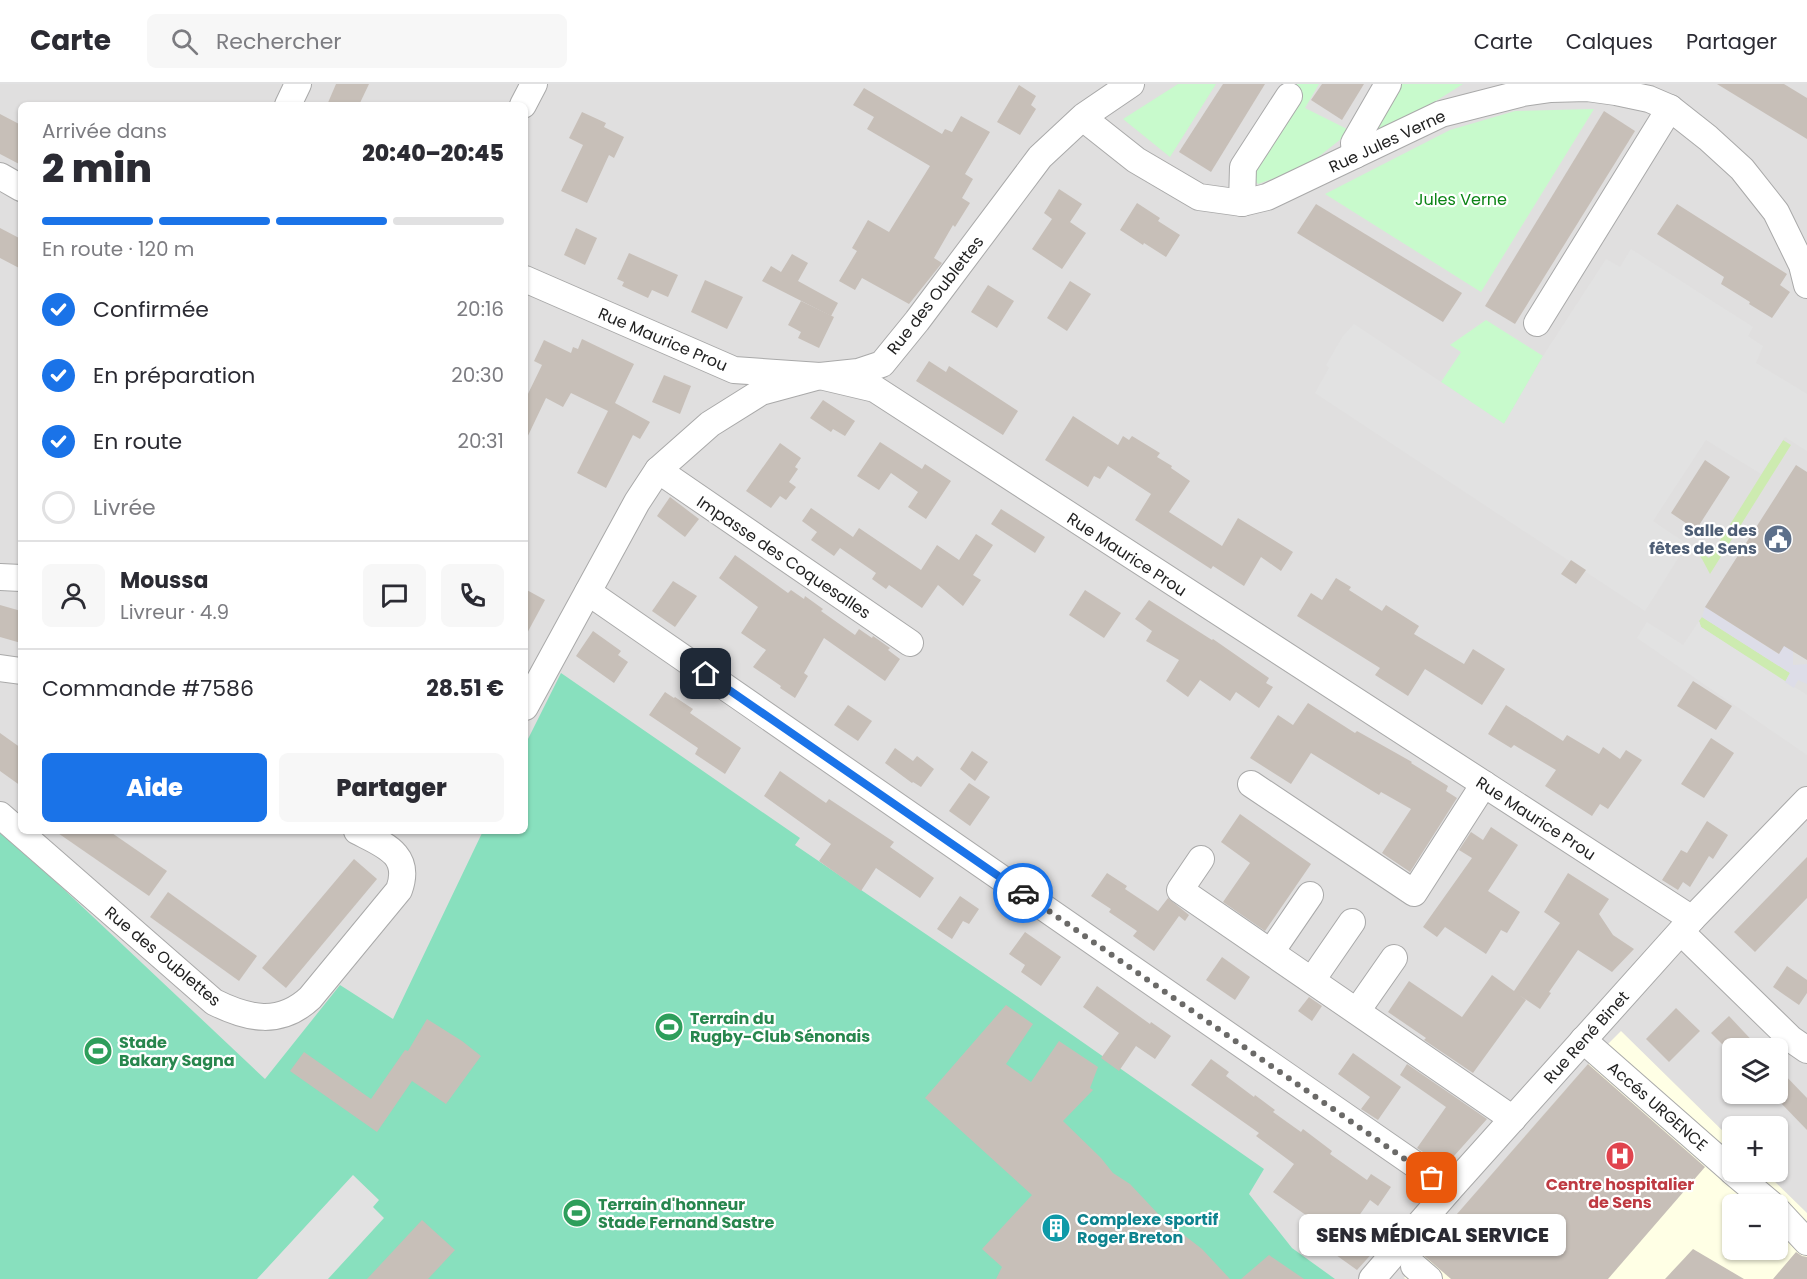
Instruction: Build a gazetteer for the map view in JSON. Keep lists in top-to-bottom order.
{
  "streets": {
    "street": [
      "Rue Jules Verne",
      "Rue des Oublettes",
      "Rue Maurice Prou",
      "Impasse des Coquesalles",
      "Rue René Binet",
      "Accés URGENCE"
    ]
  },
  "crossings": [
    ["Rue Jules Verne", "Rue des Oublettes"],
    ["Rue des Oublettes", "Rue Maurice Prou"],
    ["Rue des Oublettes", "Impasse des Coquesalles"],
    ["Rue Maurice Prou", "Rue René Binet"],
    ["Rue René Binet", "Accés URGENCE"]
  ],
  "parks": ["Jules Verne"],
  "places": {
    "public building": ["Salle des fêtes de Sens"],
    "sports": ["Terrain du Rugby-Club Sénonais", "Stade Bakary Sagna", "Terrain d'honneur Stade Fernand Sastre"],
    "hospital": ["Centre hospitalier de Sens"],
    "other": ["SENS MÉDICAL SERVICE"],
    "building": ["Complexe sportif Roger Breton"]
  },
  "page": {
    "header": "Carte",
    "search": "Rechercher",
    "nav": ["Carte", "Calques", "Partager"],
    "heading": ["2 min", "Arrivée dans", "20:40–20:45"],
    "panel": [
      "Moussa",
      "Livreur · 4.9",
      "Commande #7586",
      "28.51 €"
    ],
    "bar": "En route · 120 m",
    "list": [
      ["Confirmée", "20:16"],
      ["En préparation", "20:30"],
      ["En route", "20:31"],
      "Livrée"
    ],
    "buttons": ["Aide", "Partager"],
    "map_buttons": ["+", "−"],
    "bubble": "SENS MÉDICAL SERVICE"
  }
}
